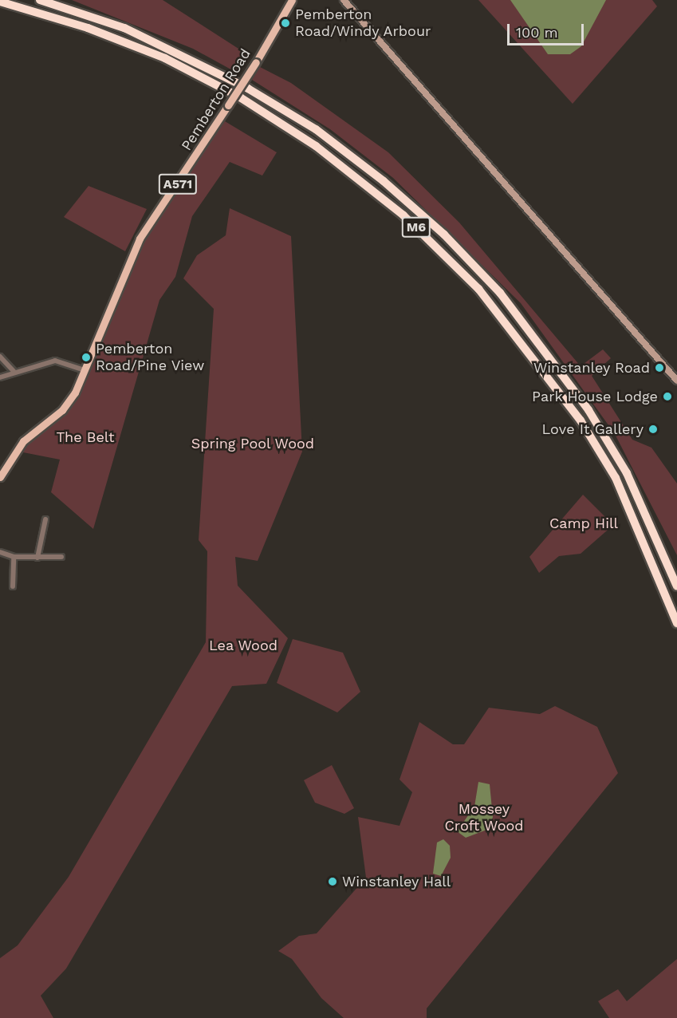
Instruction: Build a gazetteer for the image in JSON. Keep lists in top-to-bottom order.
{
  "streets": {
    "highway": ["M6"],
    "main road": ["Pemberton Road", "A571"]
  },
  "parks": [
    "The Belt",
    "Spring Pool Wood",
    "Camp Hill",
    "Lea Wood",
    "Mossey Croft Wood"
  ],
  "places": [
    "Pemberton Road/Windy Arbour",
    "Pemberton Road/Pine View",
    "Winstanley Road",
    "Park House Lodge",
    "Love It Gallery",
    "Winstanley Hall"
  ],
  "scale_bar": "100 m"
}
